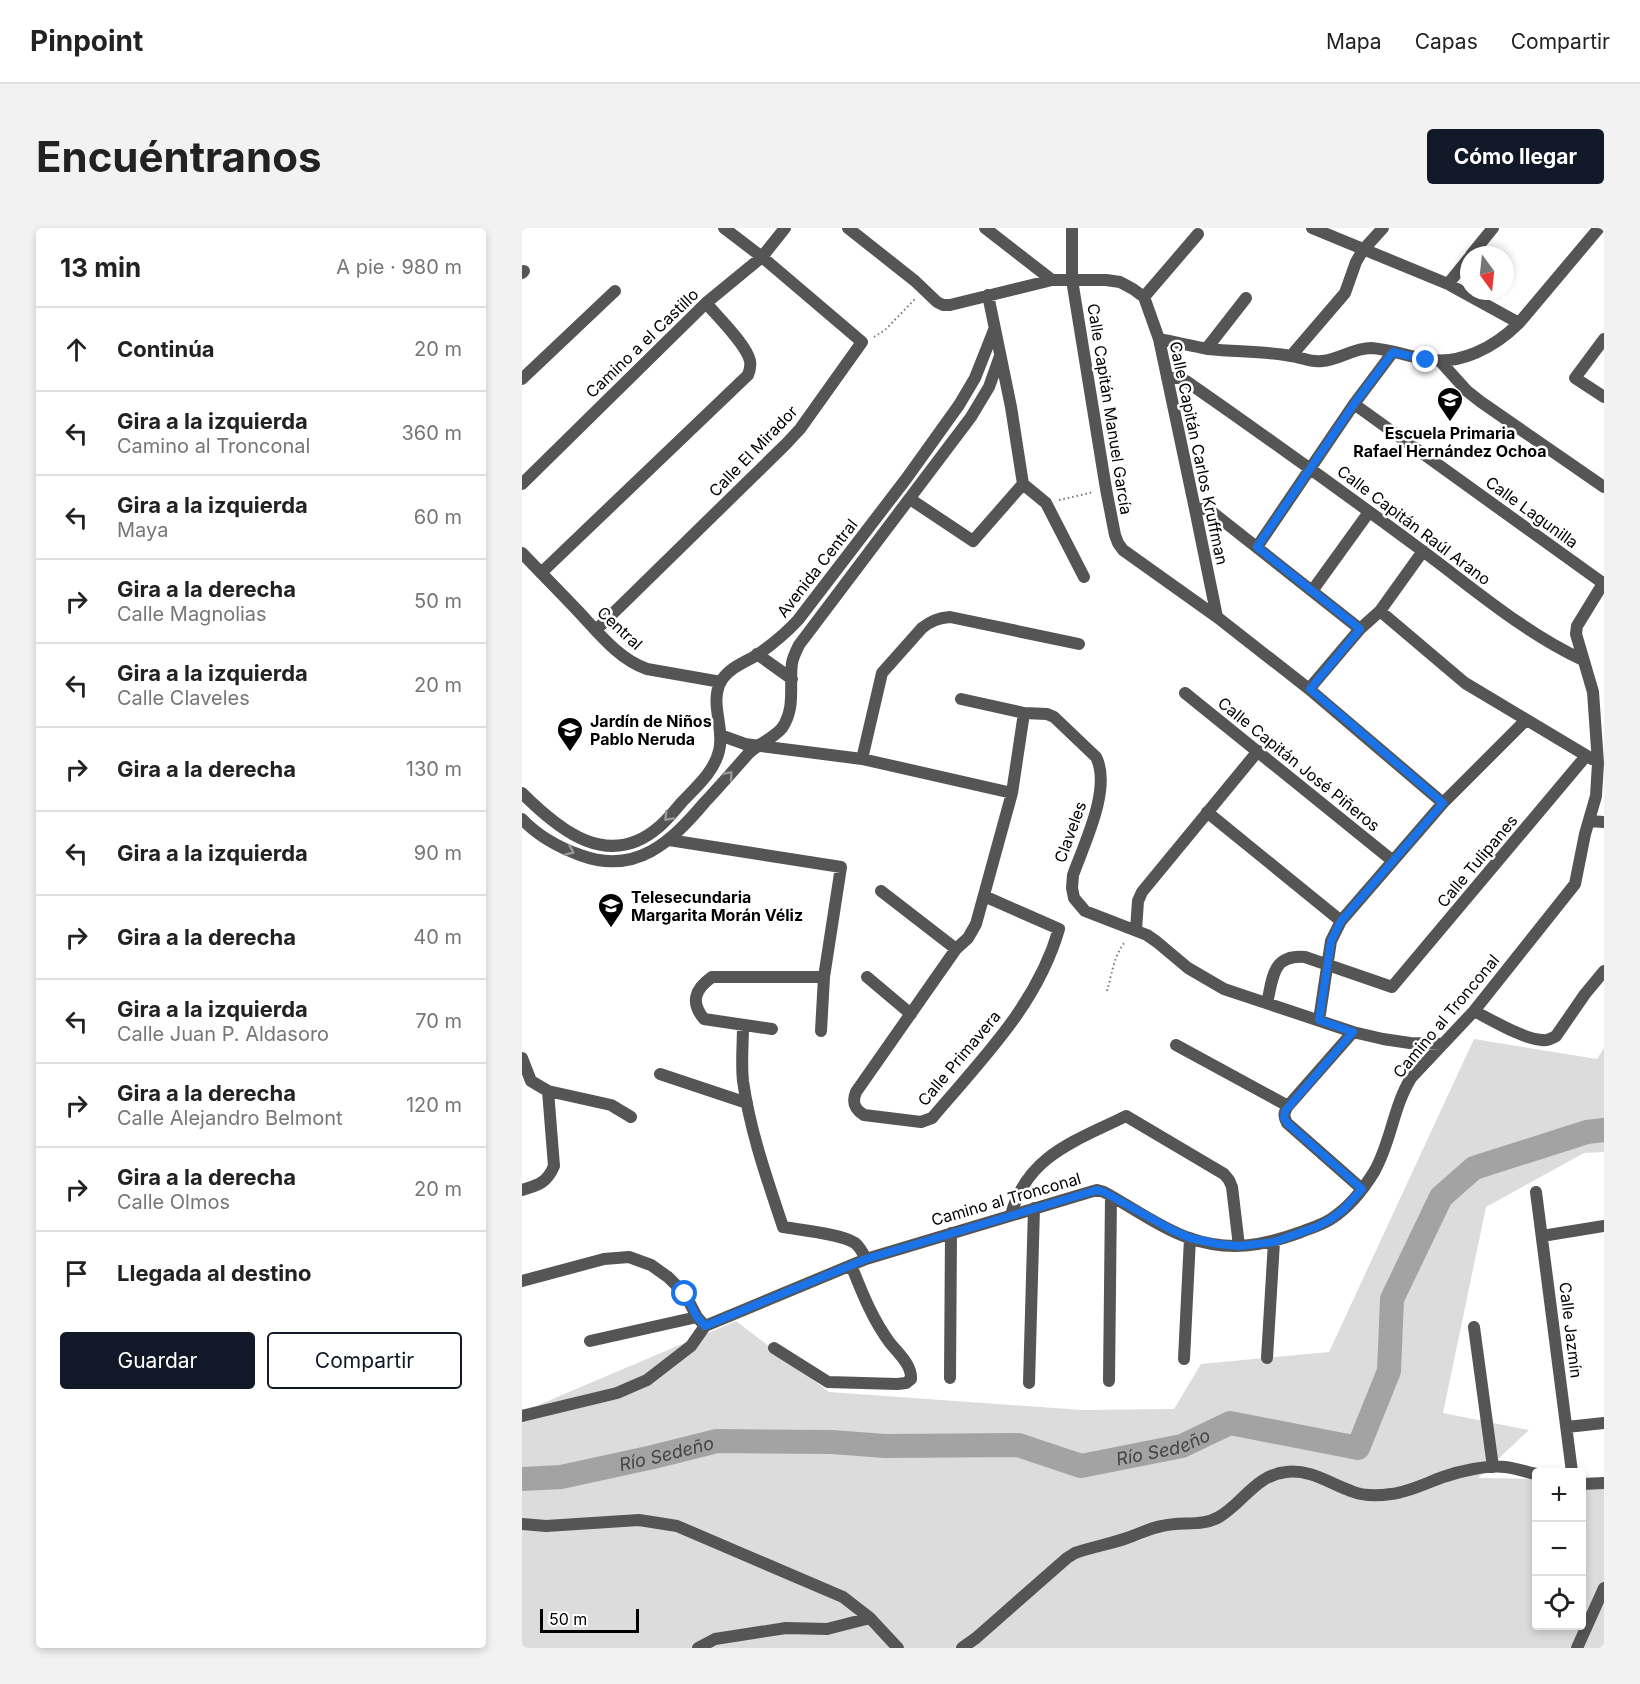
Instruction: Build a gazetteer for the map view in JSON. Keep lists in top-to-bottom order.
{
  "streets": {
    "street": [
      "Camino a el Castillo",
      "Calle Capitán Manuel García",
      "Calle El Mirador",
      "Calle Capitán Carlos Kruffman",
      "Calle Lagunilla",
      "Calle Capitán Raúl Arano",
      "Avenida Central",
      "Central",
      "Calle Capitán José Piñeros",
      "Claveles",
      "Calle Tulipanes",
      "Camino al Tronconal",
      "Calle Primavera",
      "Calle Jazmín"
    ]
  },
  "crossings": [
    ["Calle Capitán Manuel García", "Calle Capitán Carlos Kruffman"],
    ["Calle El Mirador", "Central"],
    ["Calle Capitán Carlos Kruffman", "Calle Capitán Raúl Arano"],
    ["Calle Lagunilla", "Camino al Tronconal"],
    ["Calle Capitán Raúl Arano", "Camino al Tronconal"],
    ["Avenida Central", "Central"]
  ],
  "water": ["Río Sedeño"],
  "places": {
    "school or university": ["Escuela Primaria Rafael Hernández Ochoa", "Jardín de Niños Pablo Neruda", "Telesecundaria Margarita Morán Véliz"]
  },
  "scale_bar": "50 m",
  "north": "bottom",
  "page": {
    "header": "Pinpoint",
    "nav": ["Mapa", "Capas", "Compartir"],
    "buttons": [
      "Cómo llegar",
      ["Guardar", "Compartir"]
    ],
    "title": "Encuéntranos",
    "heading": ["13 min", "A pie · 980 m"],
    "list": [
      ["Continúa", "20 m"],
      ["Gira a la izquierda", "Camino al Tronconal", "360 m"],
      ["Gira a la izquierda", "Maya", "60 m"],
      ["Gira a la derecha", "Calle Magnolias", "50 m"],
      ["Gira a la izquierda", "Calle Claveles", "20 m"],
      ["Gira a la derecha", "130 m"],
      ["Gira a la izquierda", "90 m"],
      ["Gira a la derecha", "40 m"],
      ["Gira a la izquierda", "Calle Juan P. Aldasoro", "70 m"],
      ["Gira a la derecha", "Calle Alejandro Belmont", "120 m"],
      ["Gira a la derecha", "Calle Olmos", "20 m"],
      "Llegada al destino"
    ],
    "map_buttons": ["+", "−"],
    "scale": "50 m"
  }
}
